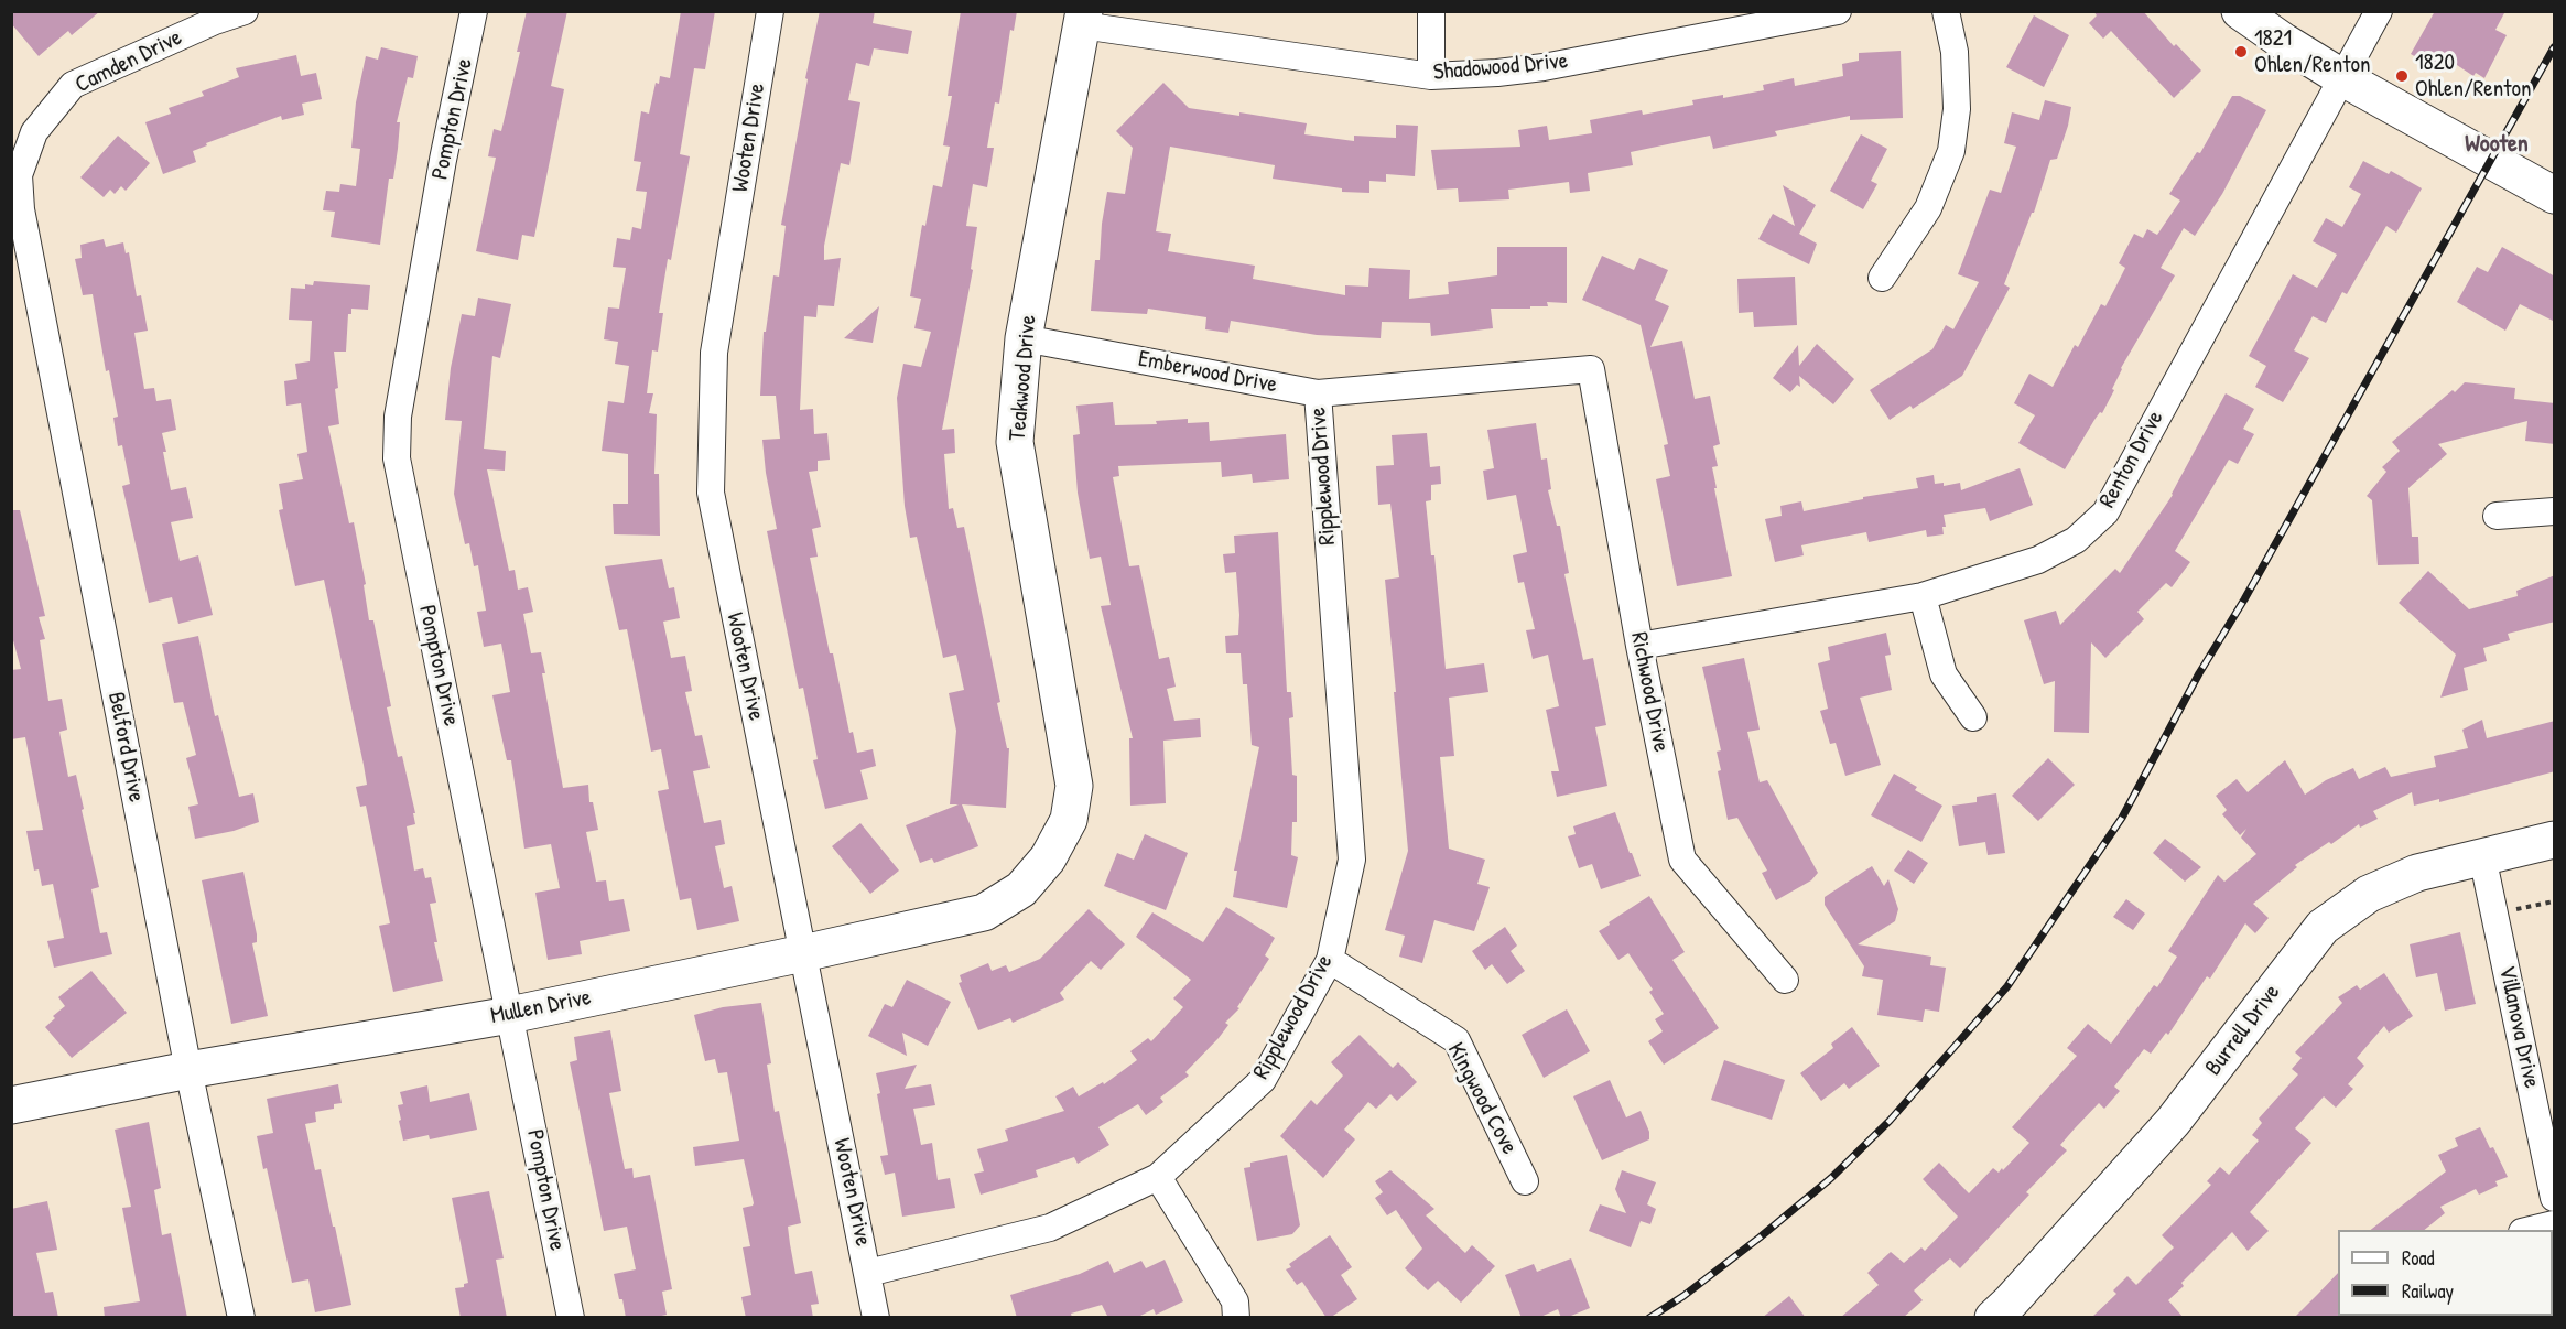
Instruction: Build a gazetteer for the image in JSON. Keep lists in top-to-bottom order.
{
  "streets": {
    "street": [
      "Camden Drive",
      "Shadowood Drive",
      "Pompton Drive",
      "Wooten Drive",
      "Emberwood Drive",
      "Teakwood Drive",
      "Renton Drive",
      "Ripplewood Drive",
      "Richwood Drive",
      "Belford Drive",
      "Mullen Drive",
      "Villanova Drive",
      "Burrell Drive",
      "Kingwood Cove"
    ]
  },
  "crossings": [
    ["Camden Drive", "Belford Drive"],
    ["Shadowood Drive", "Teakwood Drive"],
    ["Pompton Drive", "Mullen Drive"],
    ["Wooten Drive", "Ripplewood Drive"],
    ["Wooten Drive", "Mullen Drive"],
    ["Emberwood Drive", "Teakwood Drive"],
    ["Emberwood Drive", "Ripplewood Drive"],
    ["Emberwood Drive", "Richwood Drive"],
    ["Teakwood Drive", "Mullen Drive"],
    ["Renton Drive", "Richwood Drive"],
    ["Ripplewood Drive", "Kingwood Cove"],
    ["Belford Drive", "Mullen Drive"],
    ["Villanova Drive", "Burrell Drive"]
  ],
  "districts": ["Wooten"],
  "places": ["1821 Ohlen/Renton", "1820 Ohlen/Renton"],
  "legend": ["Road", "Railway"]
}
